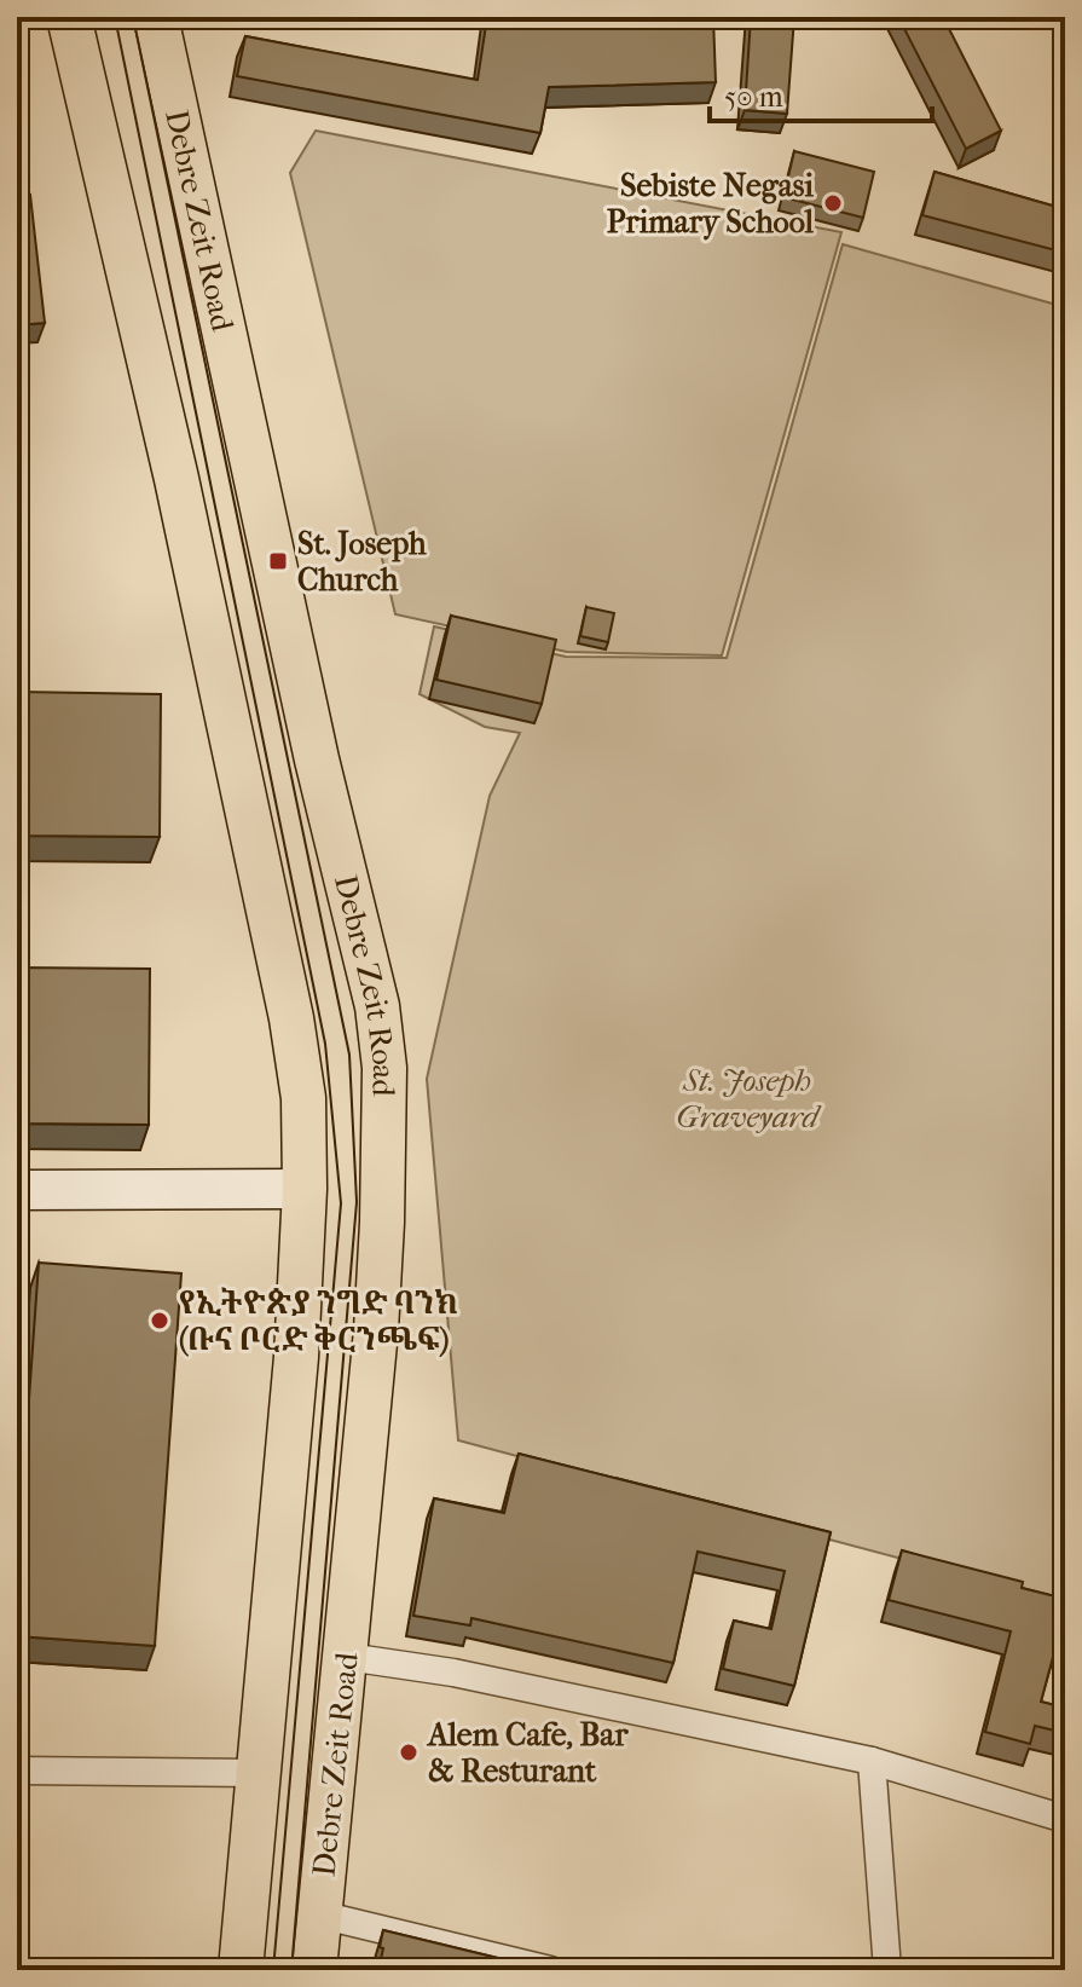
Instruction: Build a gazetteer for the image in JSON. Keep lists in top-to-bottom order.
{
  "streets": {
    "main road": ["Debre Zeit Road"]
  },
  "parks": ["St. Joseph Graveyard"],
  "places": {
    "other": ["Sebiste Negasi Primary School", "የኢትዮጵያ ንግድ ባንክ (ቡና ቦርድ ቅርንጫፍ)", "Alem Cafe, Bar & Resturant"],
    "transit": ["St. Joseph Church"]
  },
  "scale_bar": "50 m"
}
